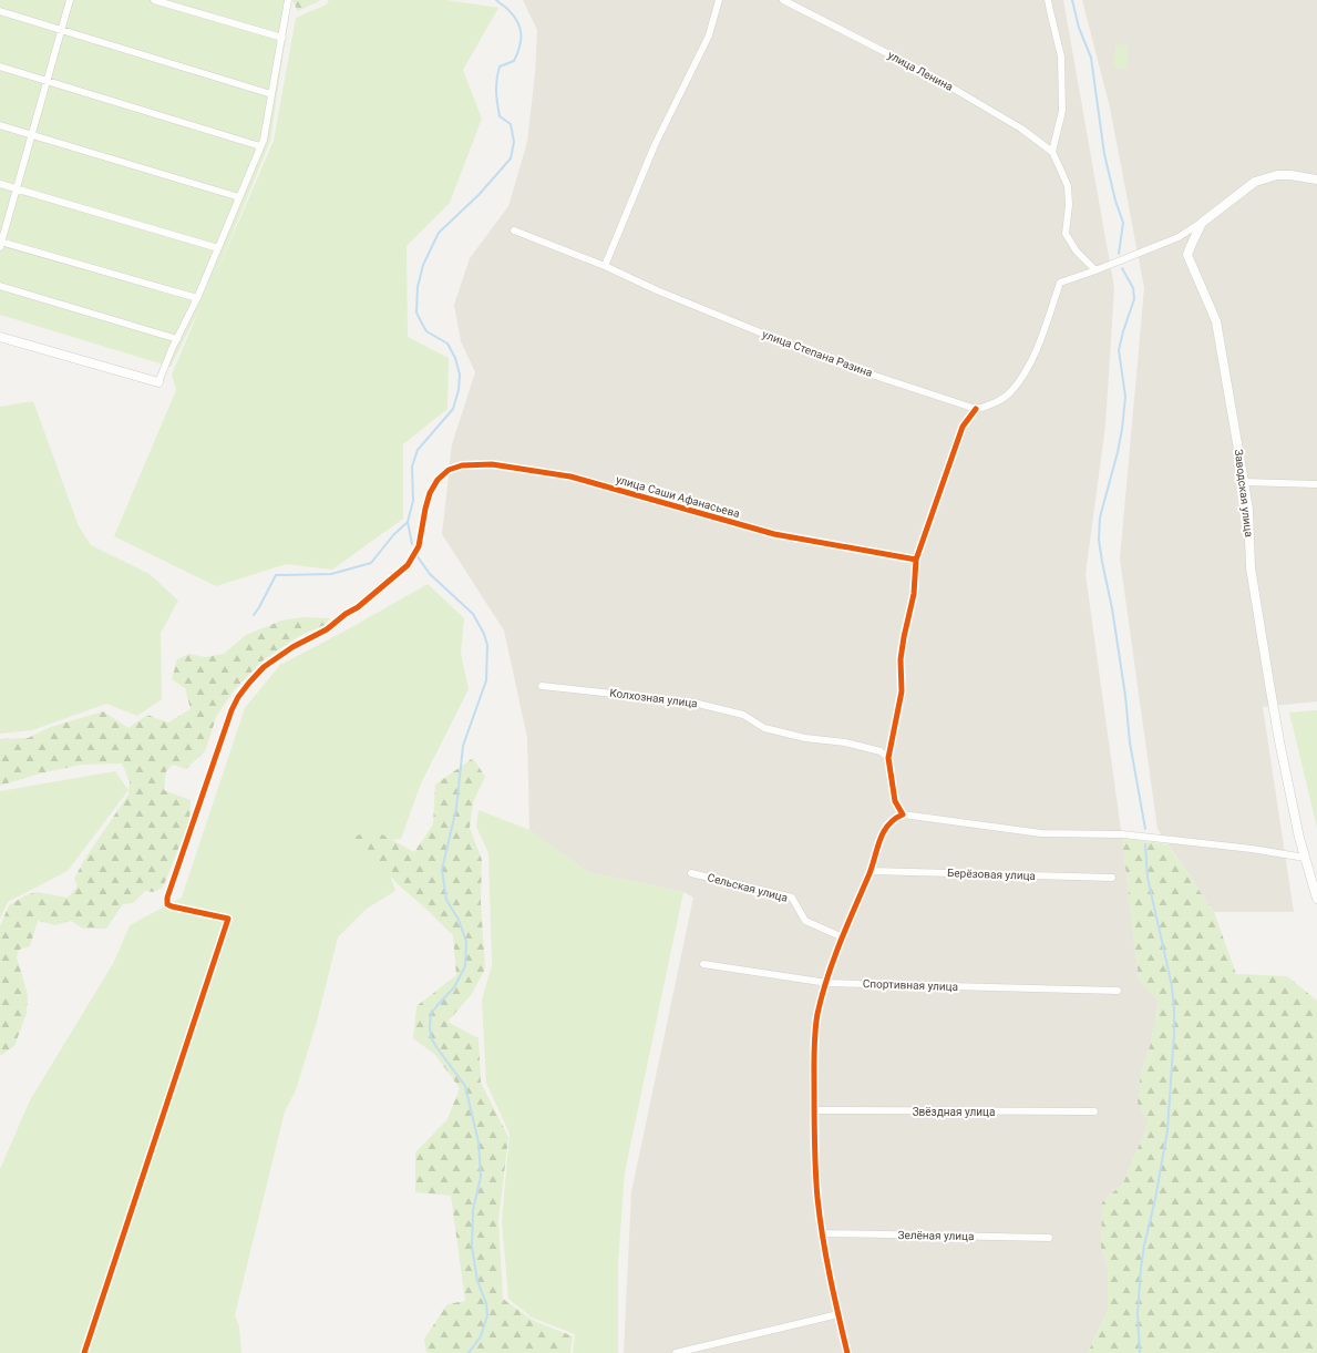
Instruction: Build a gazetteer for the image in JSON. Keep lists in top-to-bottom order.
{
  "streets": {
    "street": [
      "улица Ленина",
      "улица Степана Разина",
      "Заводская улица",
      "улица Саши Афанасьева",
      "Колхозная улица",
      "Берёзовая улица",
      "Сельская улица",
      "Спортивная улица",
      "Звёздная улица",
      "Зелёная улица"
    ]
  }
}
